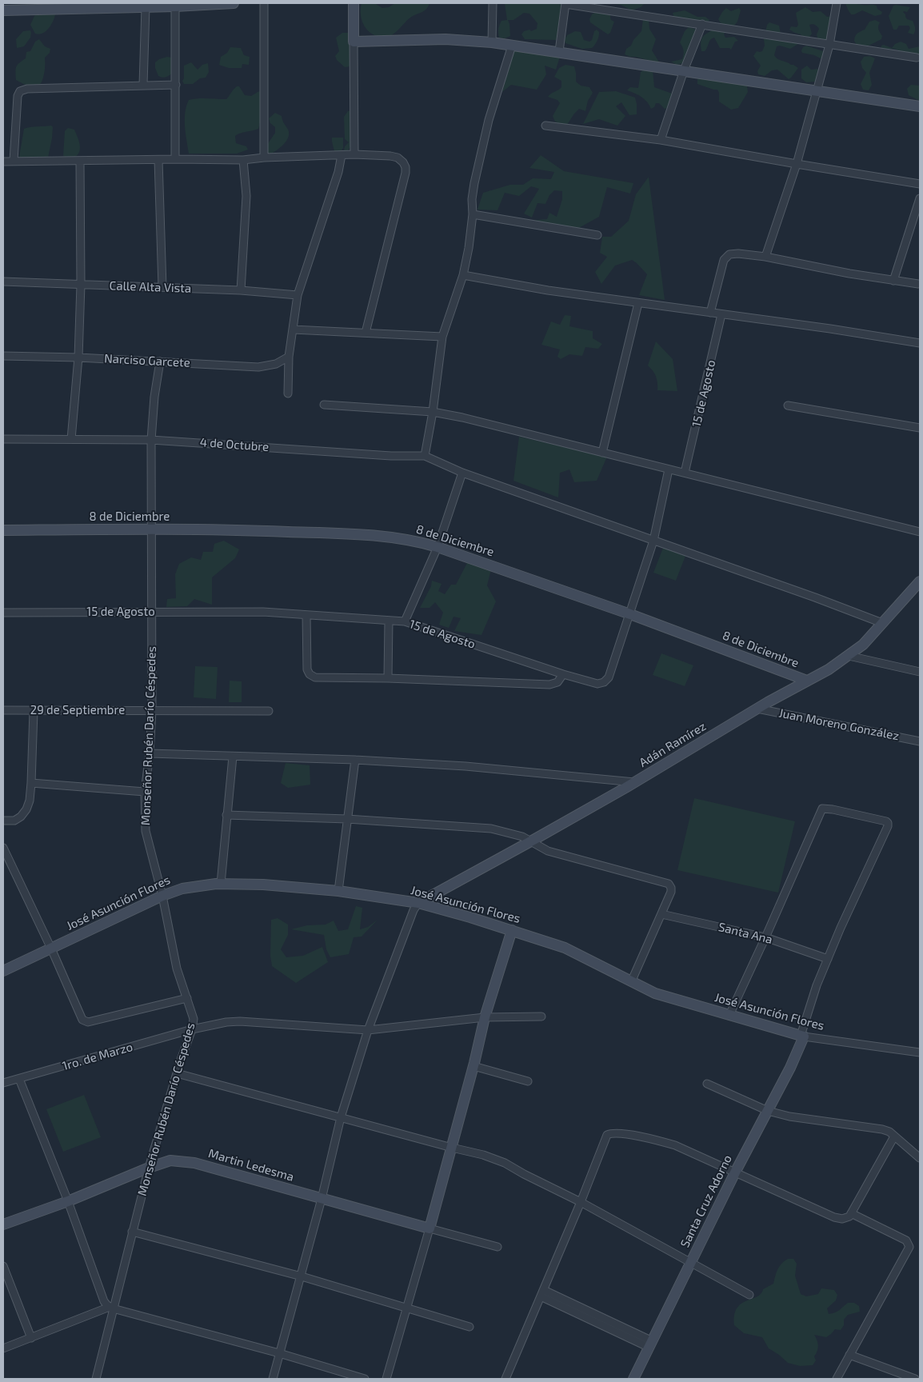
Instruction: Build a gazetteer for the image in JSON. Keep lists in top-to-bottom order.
{
  "streets": {
    "street": [
      "Calle Alta Vista",
      "Narciso Garcete",
      "15 de Agosto",
      "4 de Octubre",
      "8 de Diciembre",
      "29 de Septiembre",
      "Juan Moreno González",
      "Monseñor Rubén Darío Céspedes",
      "Adán Ramírez",
      "José Asunción Flores",
      "Santa Ana",
      "1ro. de Marzo",
      "Martin Ledesma",
      "Santa Cruz Adorno"
    ]
  },
  "crossings": [
    ["Narciso Garcete", "Monseñor Rubén Darío Céspedes"],
    ["15 de Agosto", "4 de Octubre"],
    ["15 de Agosto", "8 de Diciembre"],
    ["15 de Agosto", "Monseñor Rubén Darío Céspedes"],
    ["4 de Octubre", "Monseñor Rubén Darío Céspedes"],
    ["4 de Octubre", "Adán Ramírez"],
    ["8 de Diciembre", "Monseñor Rubén Darío Céspedes"],
    ["8 de Diciembre", "Adán Ramírez"],
    ["29 de Septiembre", "Monseñor Rubén Darío Céspedes"],
    ["Juan Moreno González", "Adán Ramírez"],
    ["Monseñor Rubén Darío Céspedes", "José Asunción Flores"],
    ["Monseñor Rubén Darío Céspedes", "1ro. de Marzo"],
    ["Monseñor Rubén Darío Céspedes", "Martin Ledesma"],
    ["Adán Ramírez", "José Asunción Flores"],
    ["José Asunción Flores", "Santa Cruz Adorno"]
  ]
}
